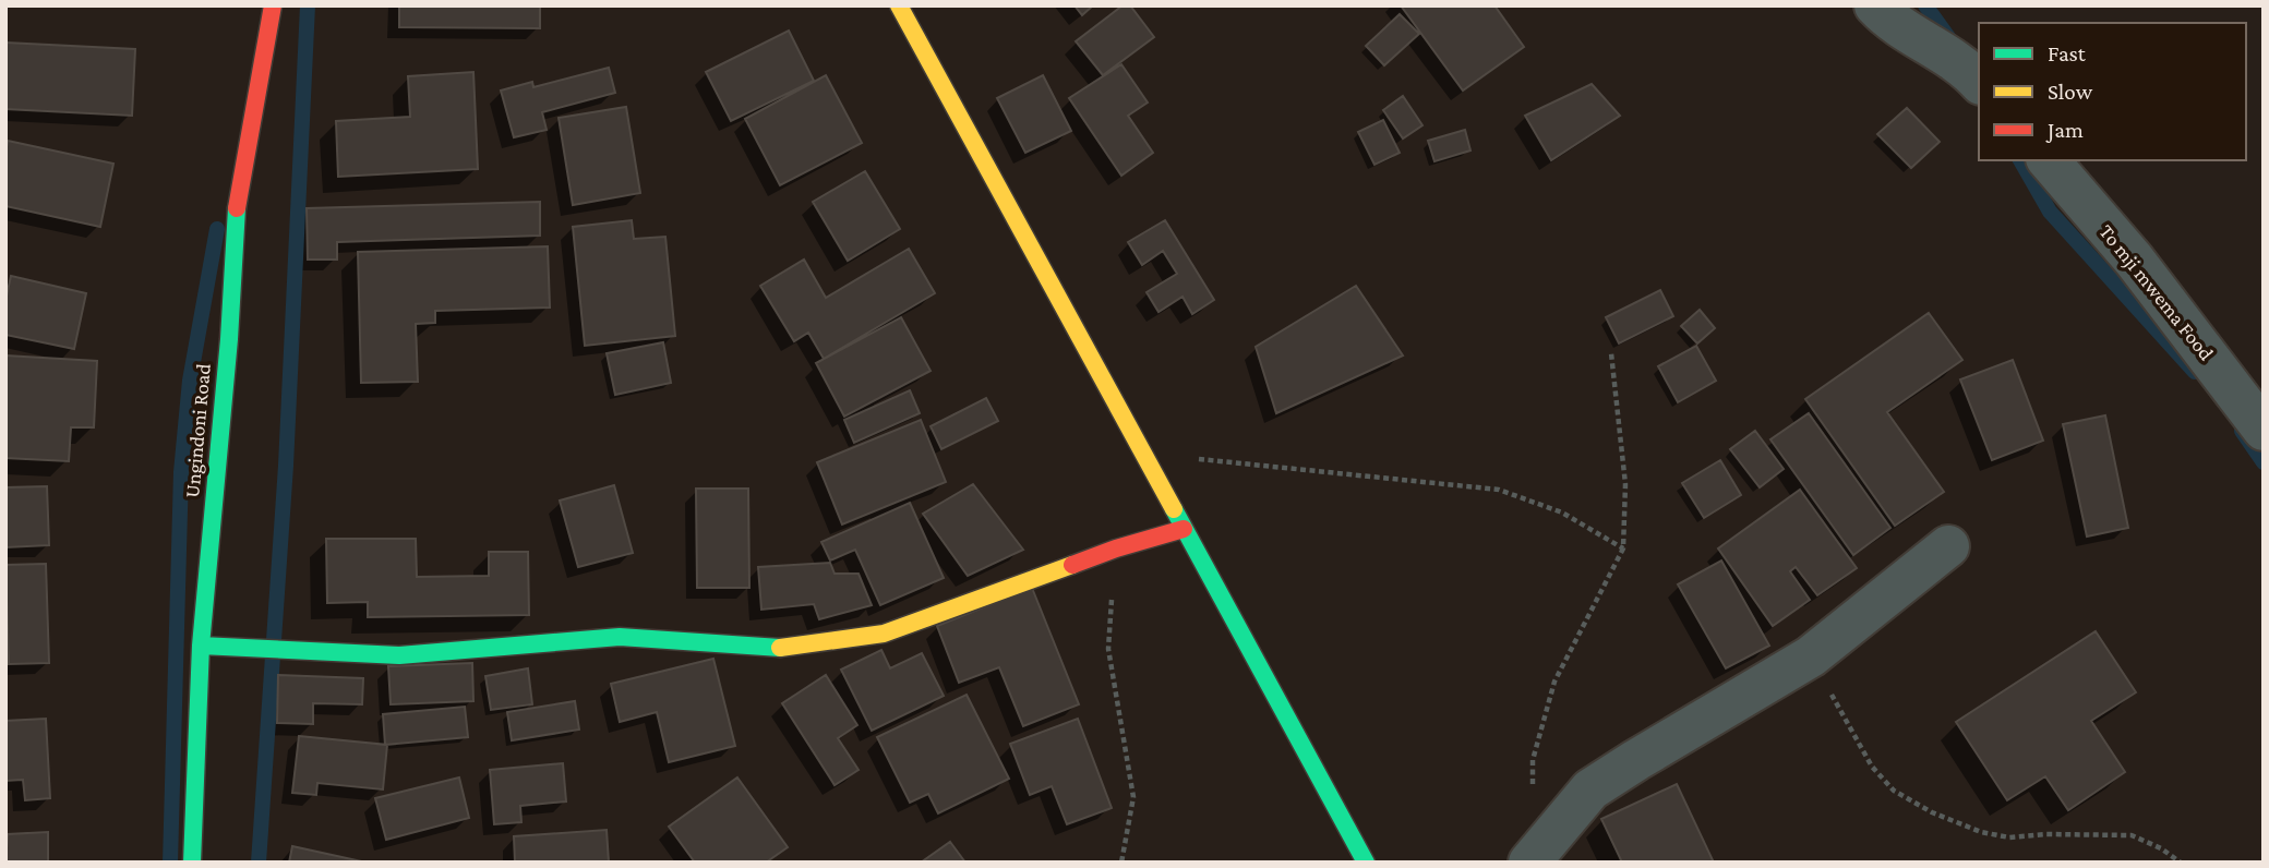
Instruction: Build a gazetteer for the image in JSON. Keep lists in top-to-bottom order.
{
  "streets": {
    "main road": ["Ungindoni Road"],
    "street": ["To mji mwema Food"]
  },
  "legend": ["Fast", "Slow", "Jam"]
}
